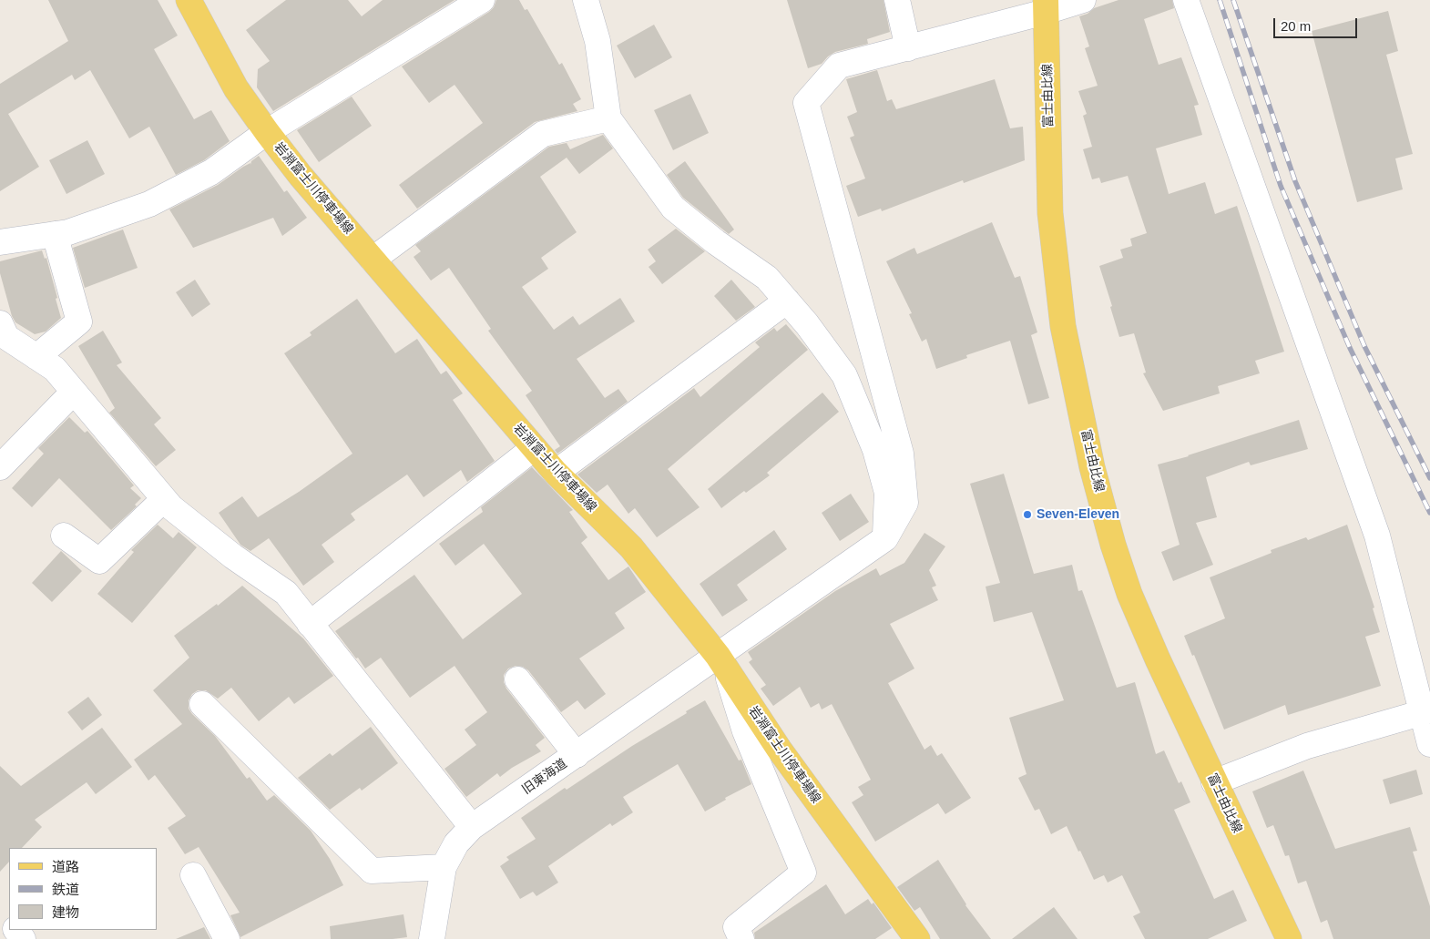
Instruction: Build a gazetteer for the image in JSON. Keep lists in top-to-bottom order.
{
  "streets": {
    "main road": ["富士由比線", "岩淵富士川停車場線"],
    "street": ["旧東海道"]
  },
  "crossings": [
    ["岩淵富士川停車場線", "旧東海道"]
  ],
  "places": ["Seven-Eleven"],
  "legend": ["道路", "鉄道", "建物"],
  "scale_bar": "20 m"
}
